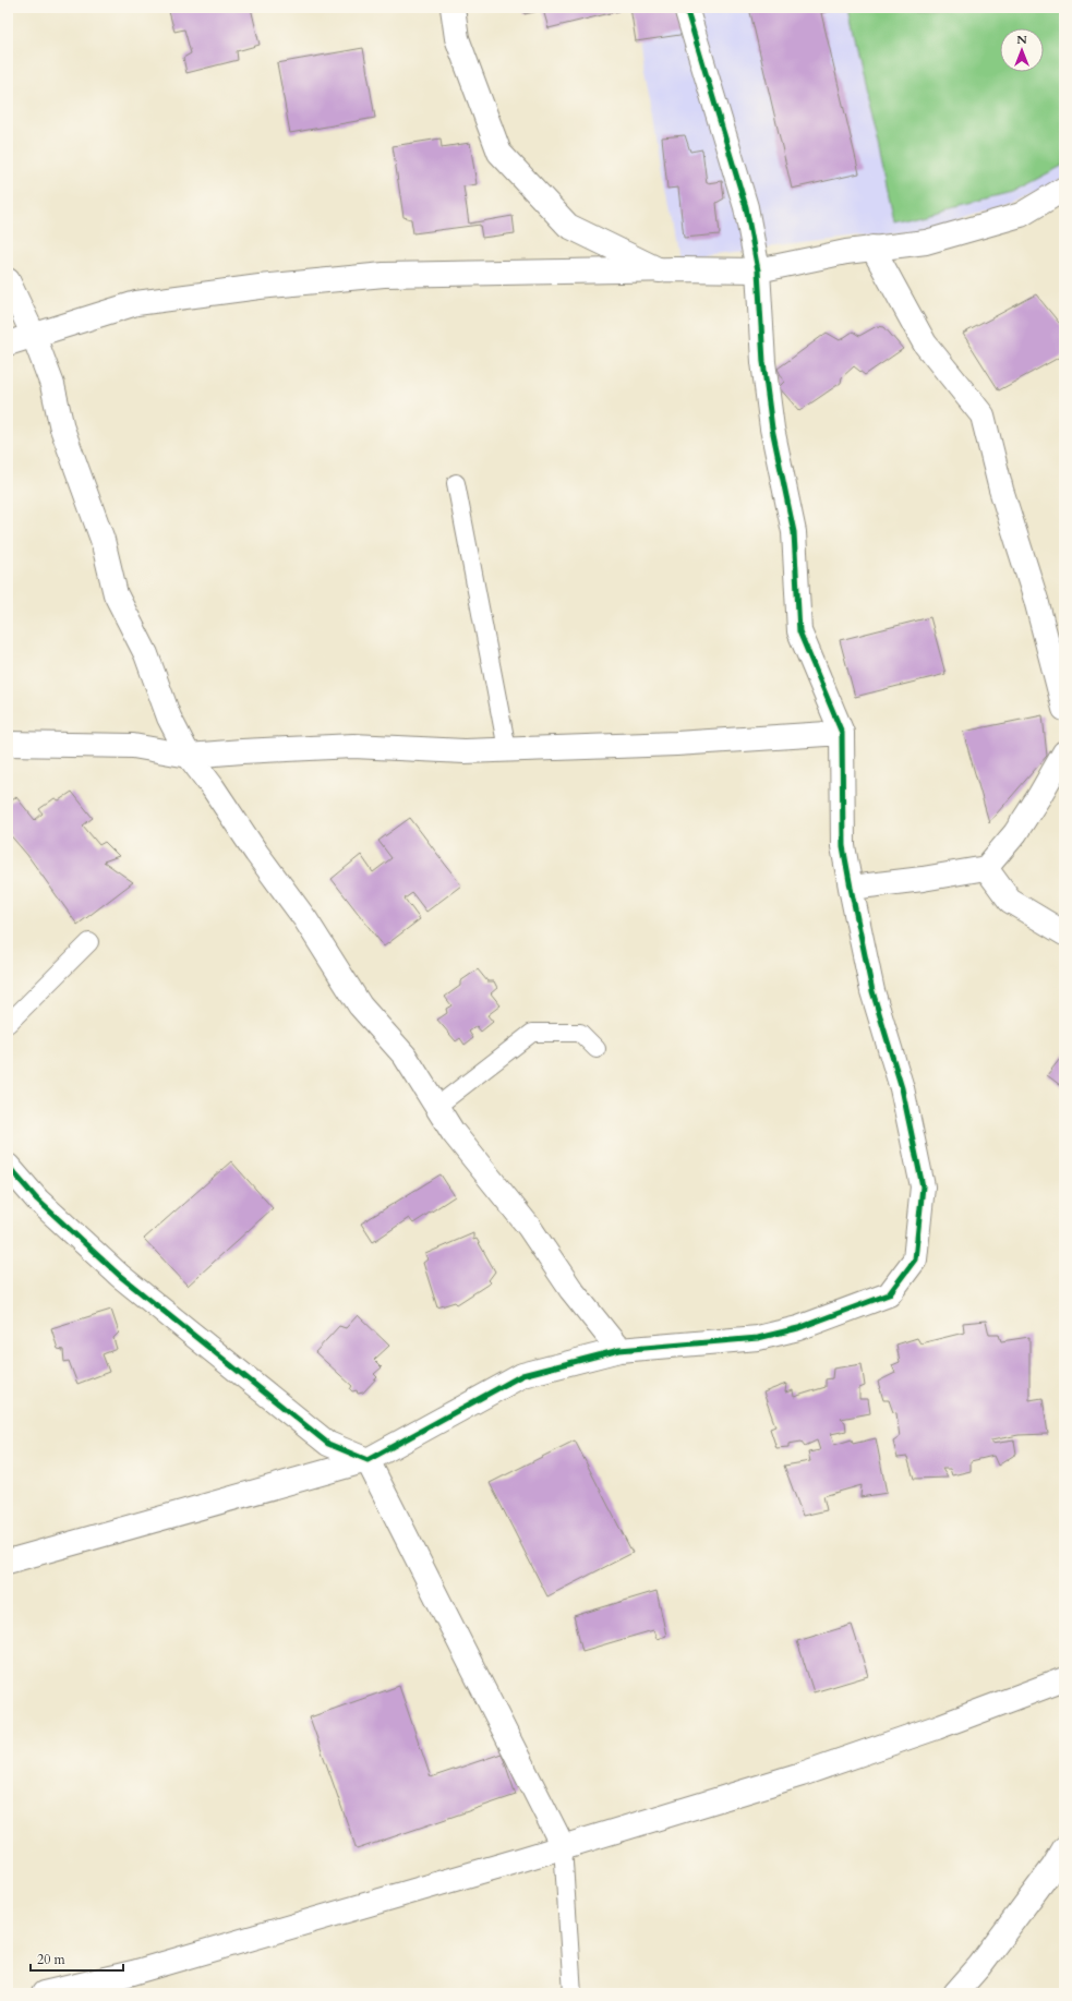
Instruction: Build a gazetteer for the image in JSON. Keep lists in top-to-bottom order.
{
  "scale_bar": "20 m",
  "north": "top"
}
